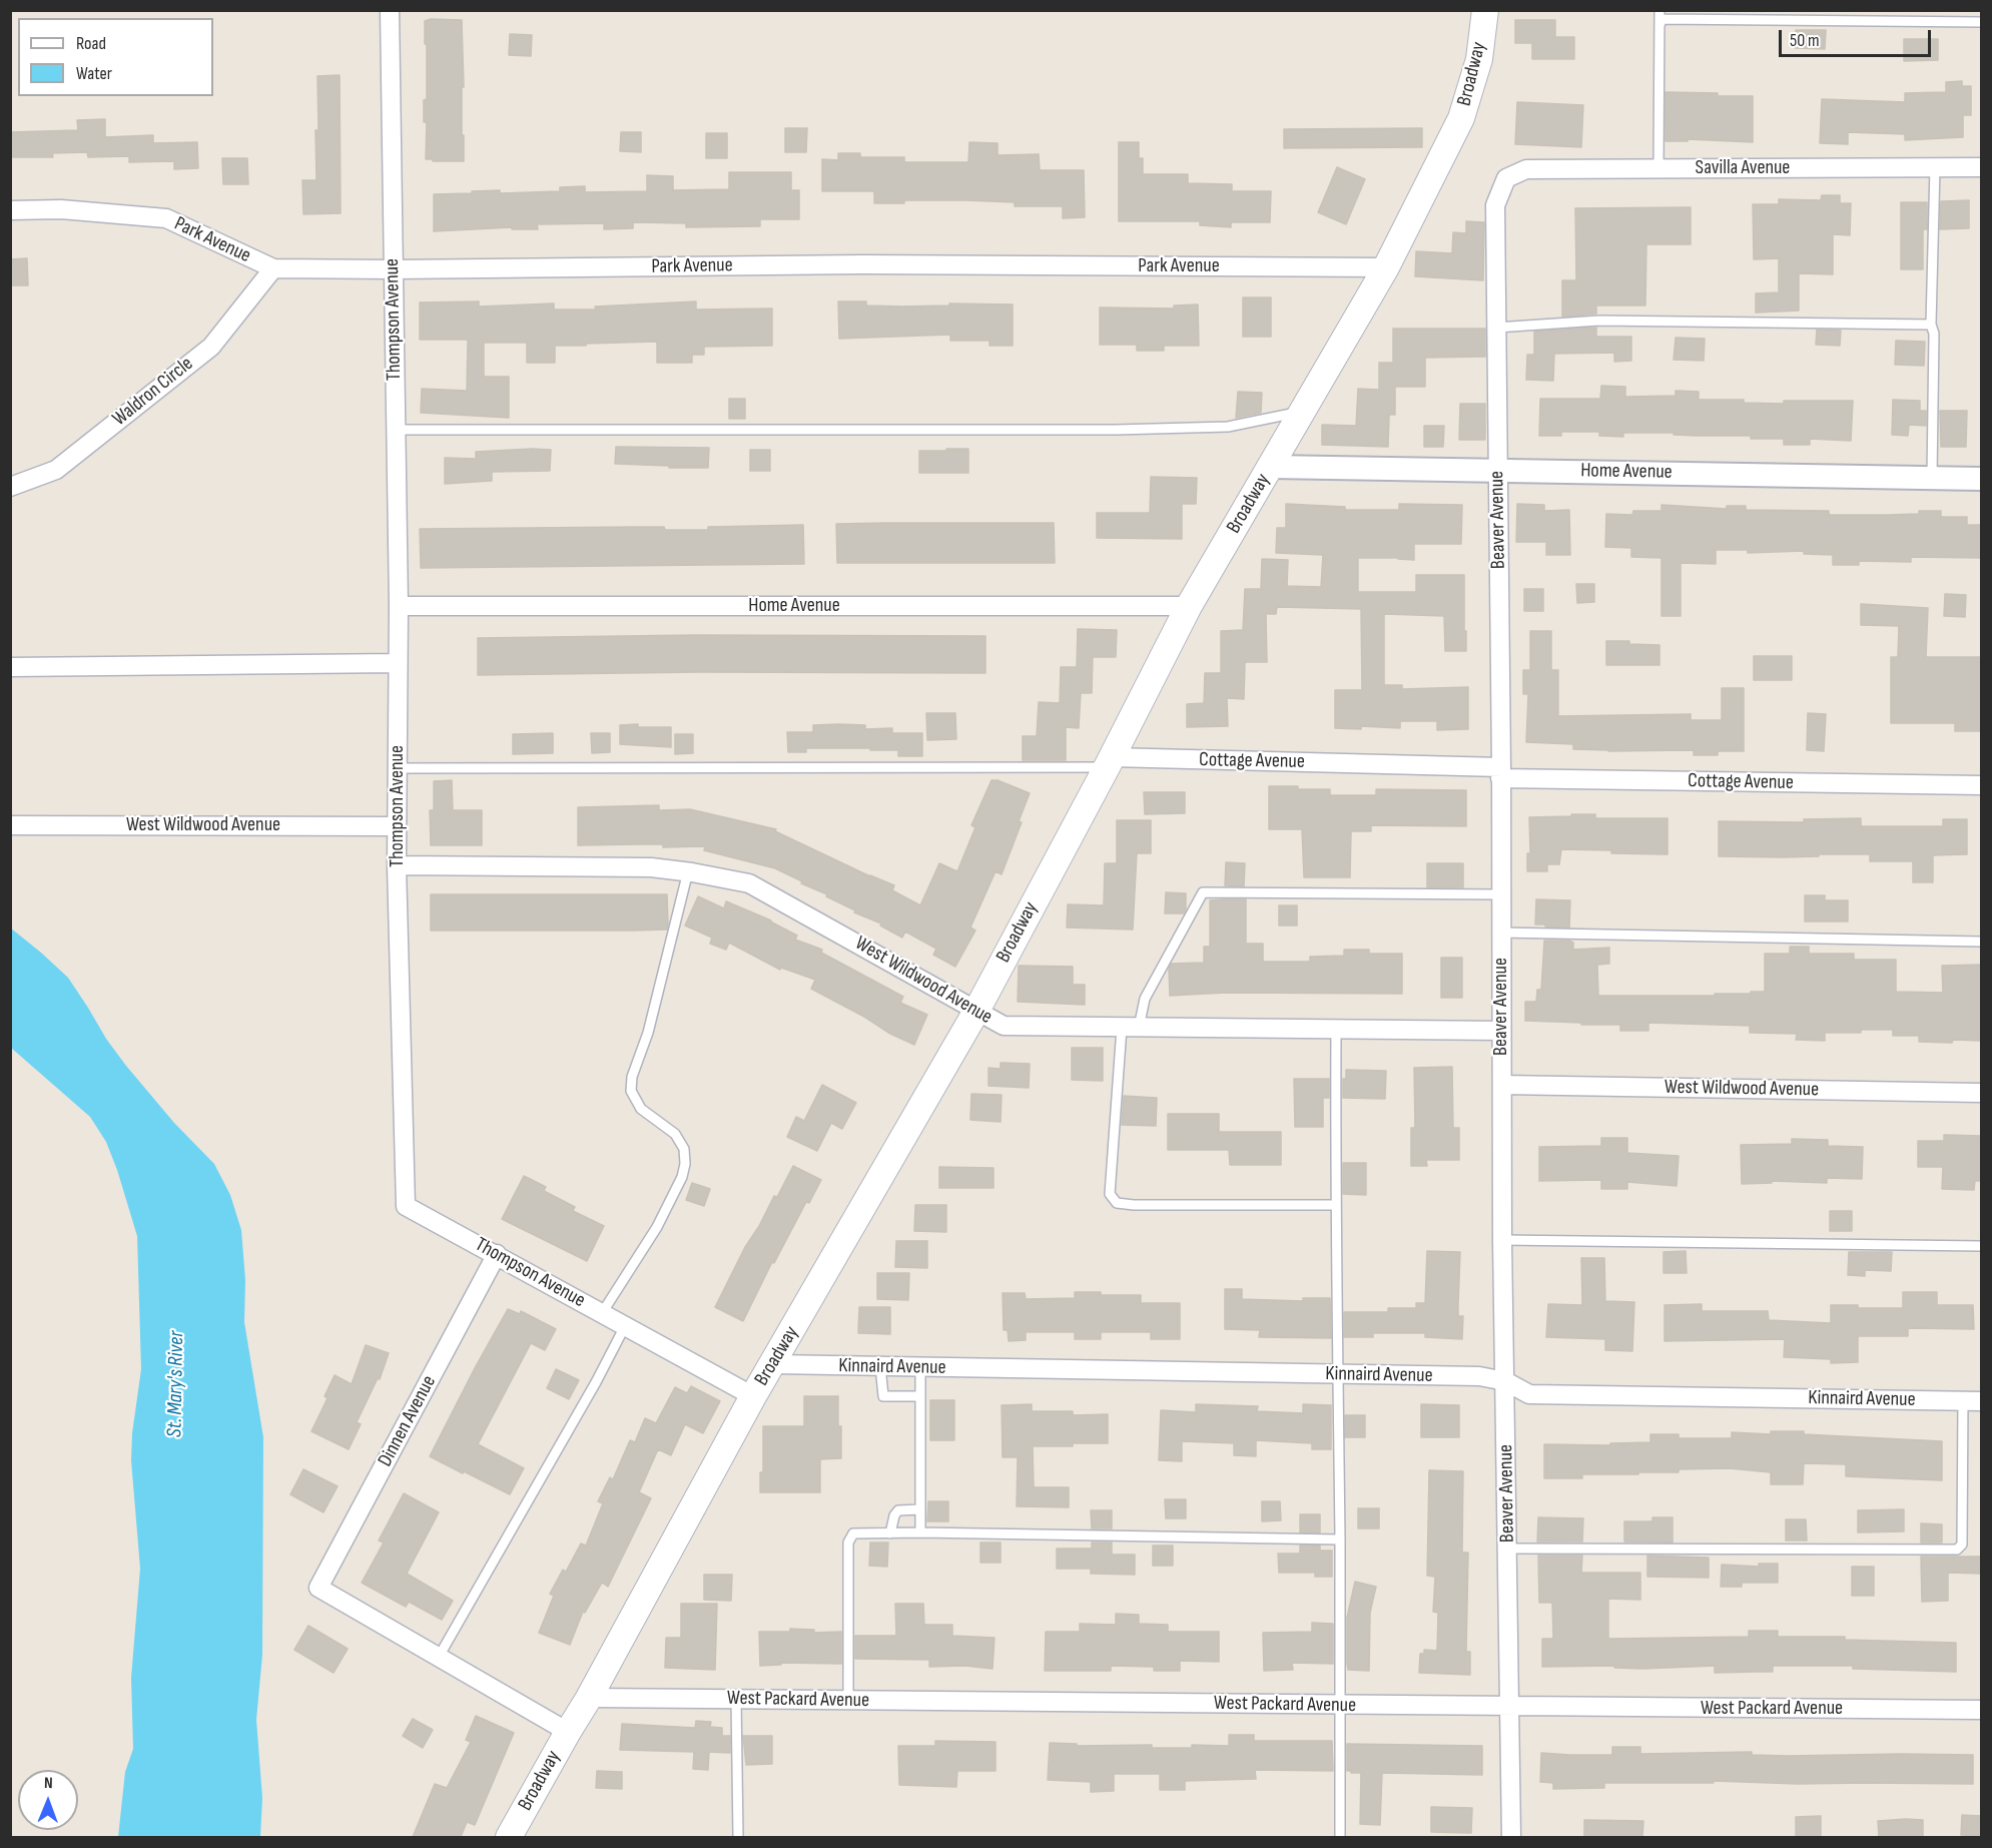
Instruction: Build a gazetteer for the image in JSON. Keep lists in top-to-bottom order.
{
  "streets": {
    "main road": ["Broadway"],
    "street": [
      "Savilla Avenue",
      "Park Avenue",
      "Thompson Avenue",
      "Waldron Circle",
      "Home Avenue",
      "Beaver Avenue",
      "Cottage Avenue",
      "West Wildwood Avenue",
      "Kinnaird Avenue",
      "Dinnen Avenue",
      "West Packard Avenue"
    ]
  },
  "crossings": [
    ["Broadway", "Park Avenue"],
    ["Broadway", "Thompson Avenue"],
    ["Broadway", "Home Avenue"],
    ["Broadway", "Cottage Avenue"],
    ["Broadway", "West Wildwood Avenue"],
    ["Broadway", "Kinnaird Avenue"],
    ["Broadway", "West Packard Avenue"],
    ["Savilla Avenue", "Beaver Avenue"],
    ["Park Avenue", "Thompson Avenue"],
    ["Park Avenue", "Waldron Circle"],
    ["Thompson Avenue", "Home Avenue"],
    ["Thompson Avenue", "West Wildwood Avenue"],
    ["Thompson Avenue", "Dinnen Avenue"],
    ["Home Avenue", "Beaver Avenue"],
    ["Beaver Avenue", "Cottage Avenue"],
    ["Beaver Avenue", "West Wildwood Avenue"],
    ["Beaver Avenue", "Kinnaird Avenue"],
    ["Beaver Avenue", "West Packard Avenue"]
  ],
  "water": ["St. Mary's River"],
  "legend": ["Road", "Water"],
  "scale_bar": "50 m",
  "north": "top"
}
